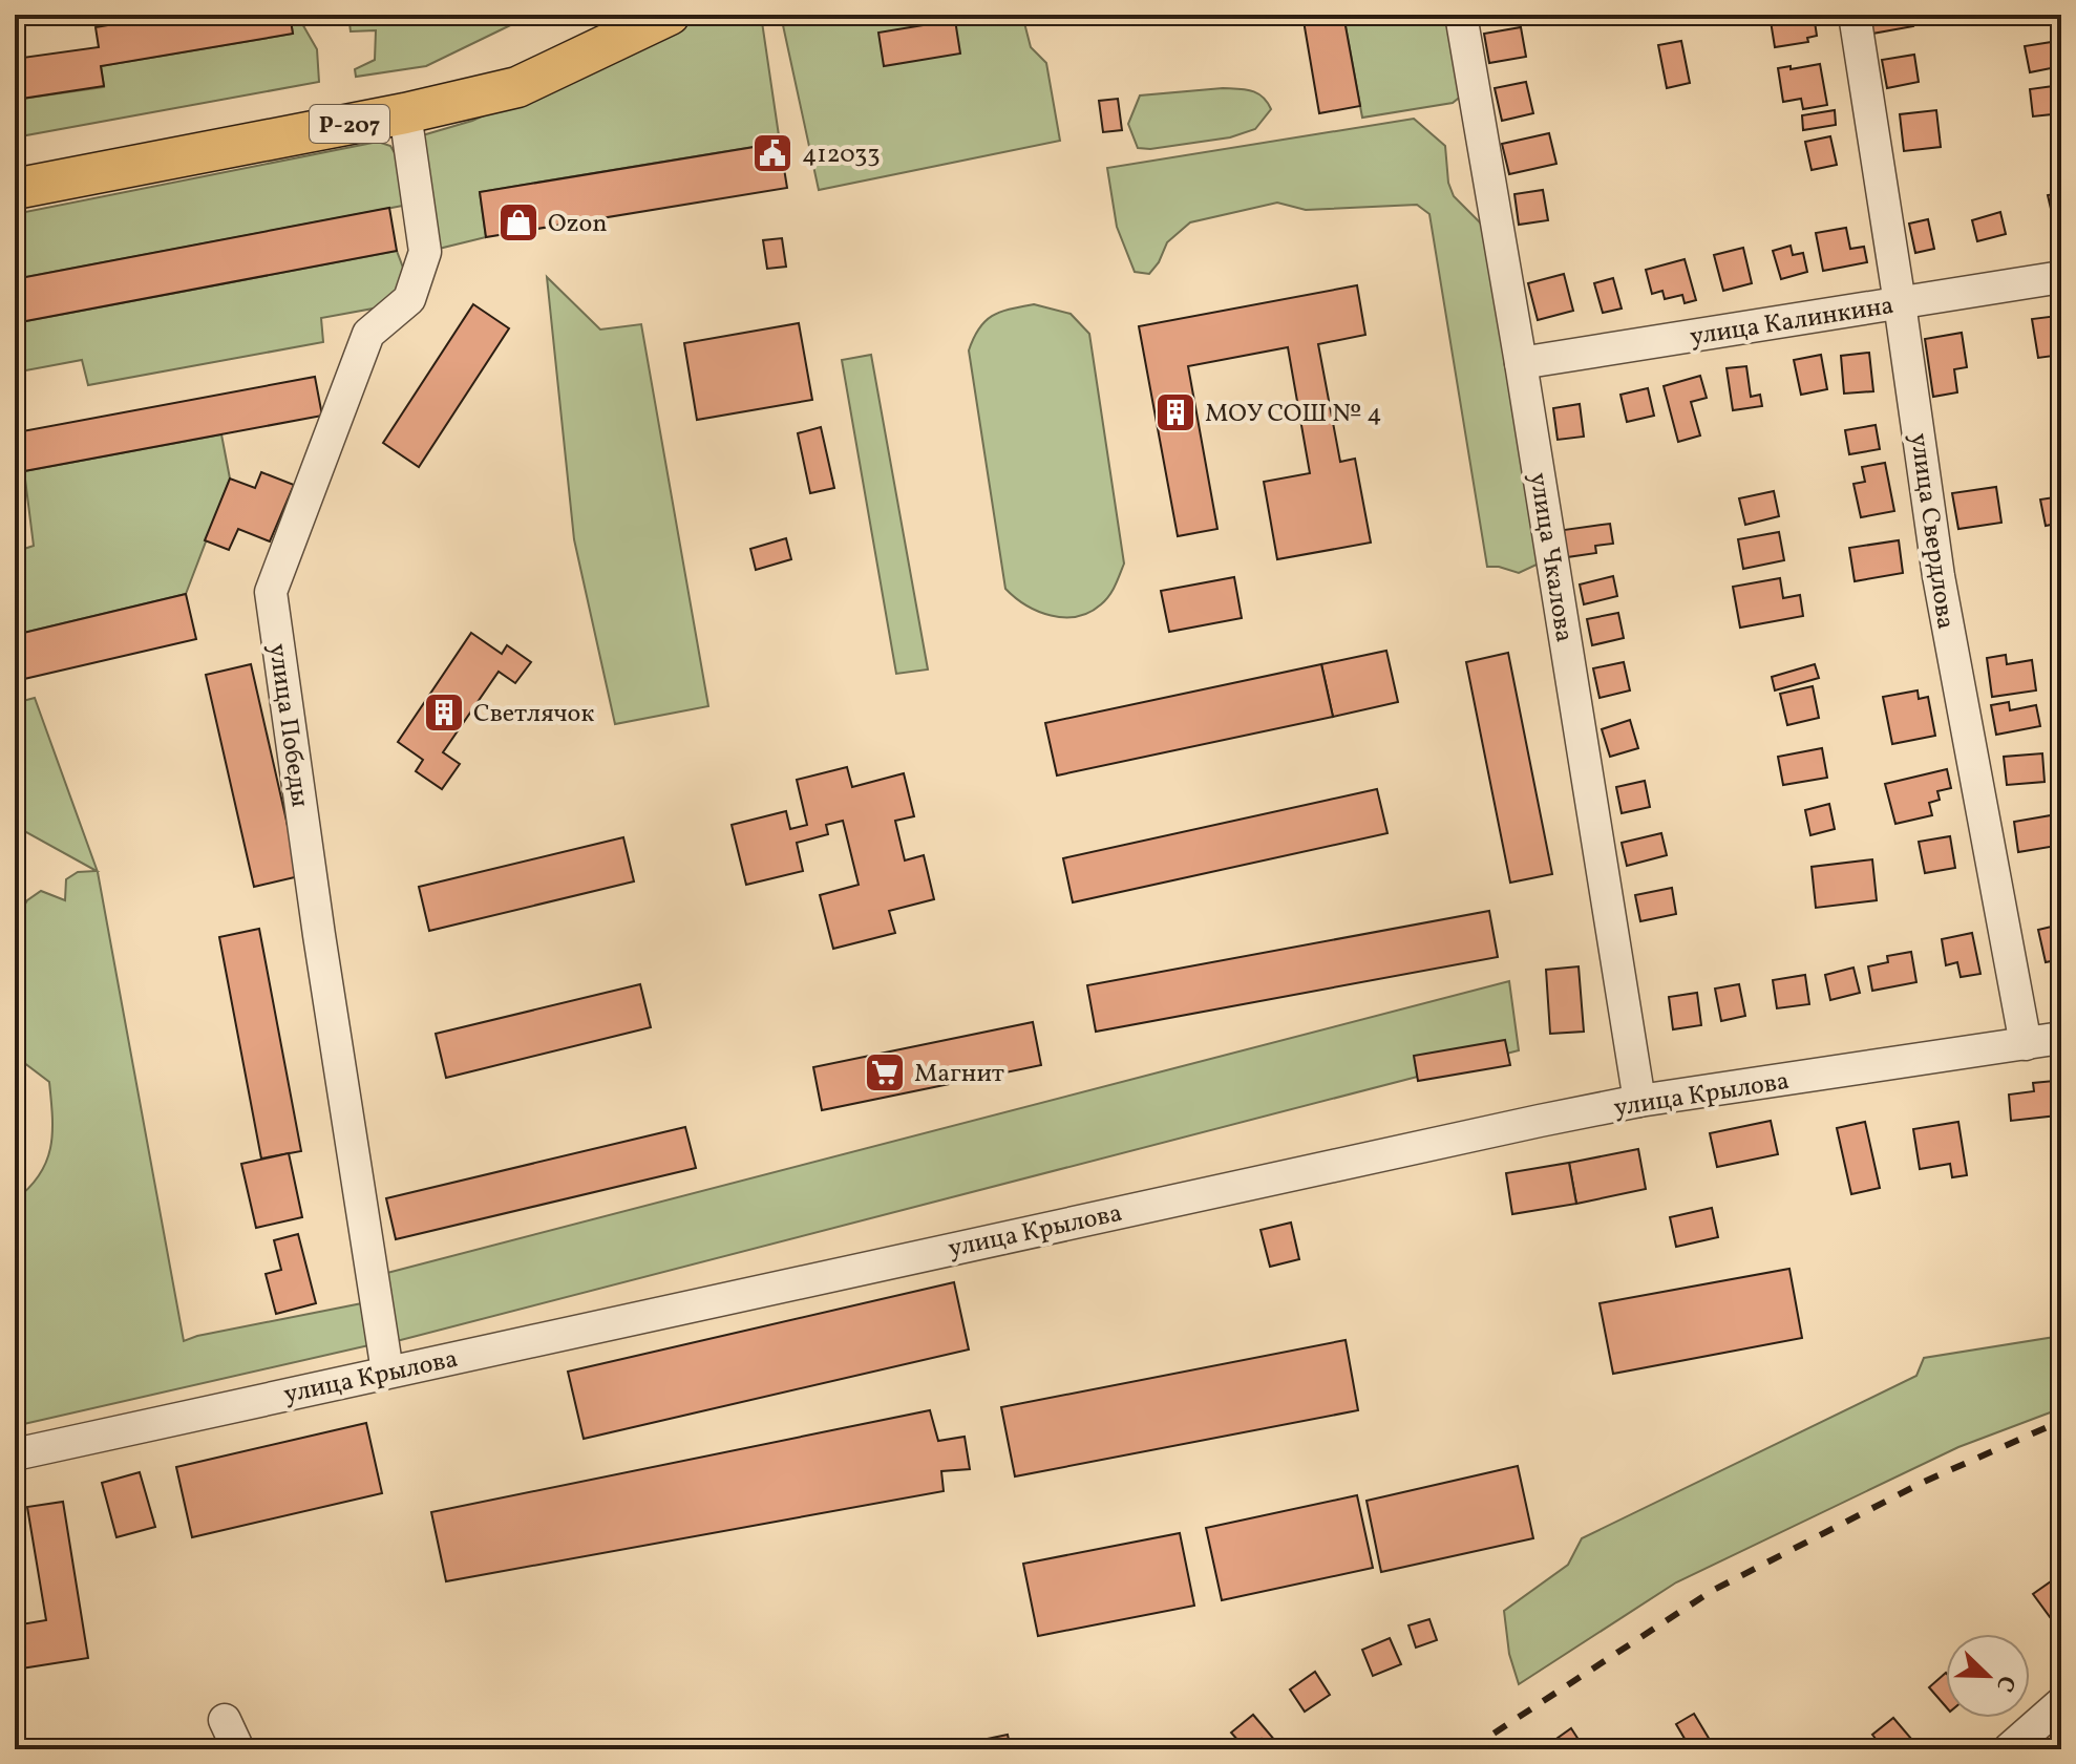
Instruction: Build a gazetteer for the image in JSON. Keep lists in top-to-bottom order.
{
  "streets": {
    "main road": ["Р-207"],
    "street": [
      "улица Калинкина",
      "улица Свердлова",
      "улица Чкалова",
      "улица Победы",
      "улица Крылова"
    ]
  },
  "crossings": [
    ["Р-207", "улица Победы"],
    ["улица Калинкина", "улица Свердлова"],
    ["улица Калинкина", "улица Чкалова"],
    ["улица Свердлова", "улица Крылова"],
    ["улица Чкалова", "улица Крылова"],
    ["улица Победы", "улица Крылова"]
  ],
  "places": {
    "public building": ["412033"],
    "shop": ["Ozon"],
    "building": ["МОУ СОШ № 4", "Светлячок"],
    "supermarket": ["Магнит"]
  },
  "north": "bottom right"
}
